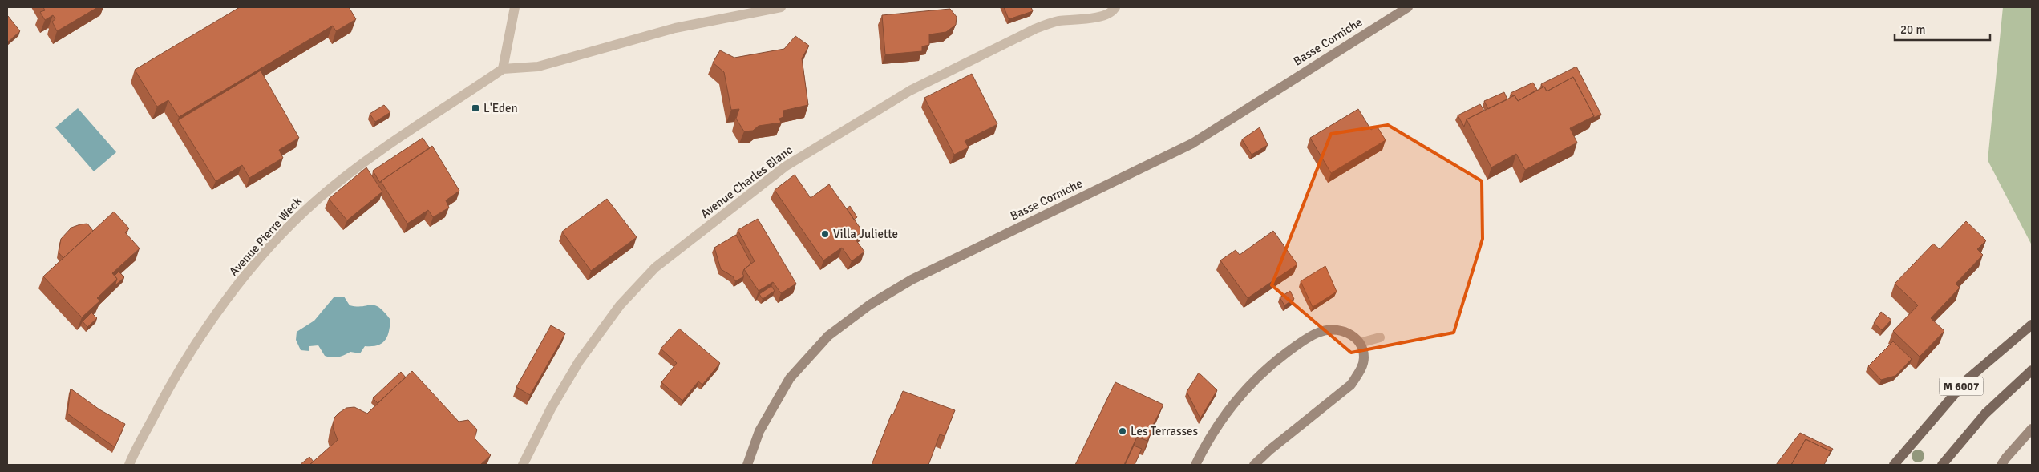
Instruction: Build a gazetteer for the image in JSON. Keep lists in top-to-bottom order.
{
  "streets": {
    "main road": ["Basse Corniche", "M 6007"],
    "street": ["Avenue Charles Blanc", "Avenue Pierre Weck"]
  },
  "places": {
    "transit": ["L'Eden"],
    "other": ["Villa Juliette", "Les Terrasses"]
  },
  "scale_bar": "20 m"
}
